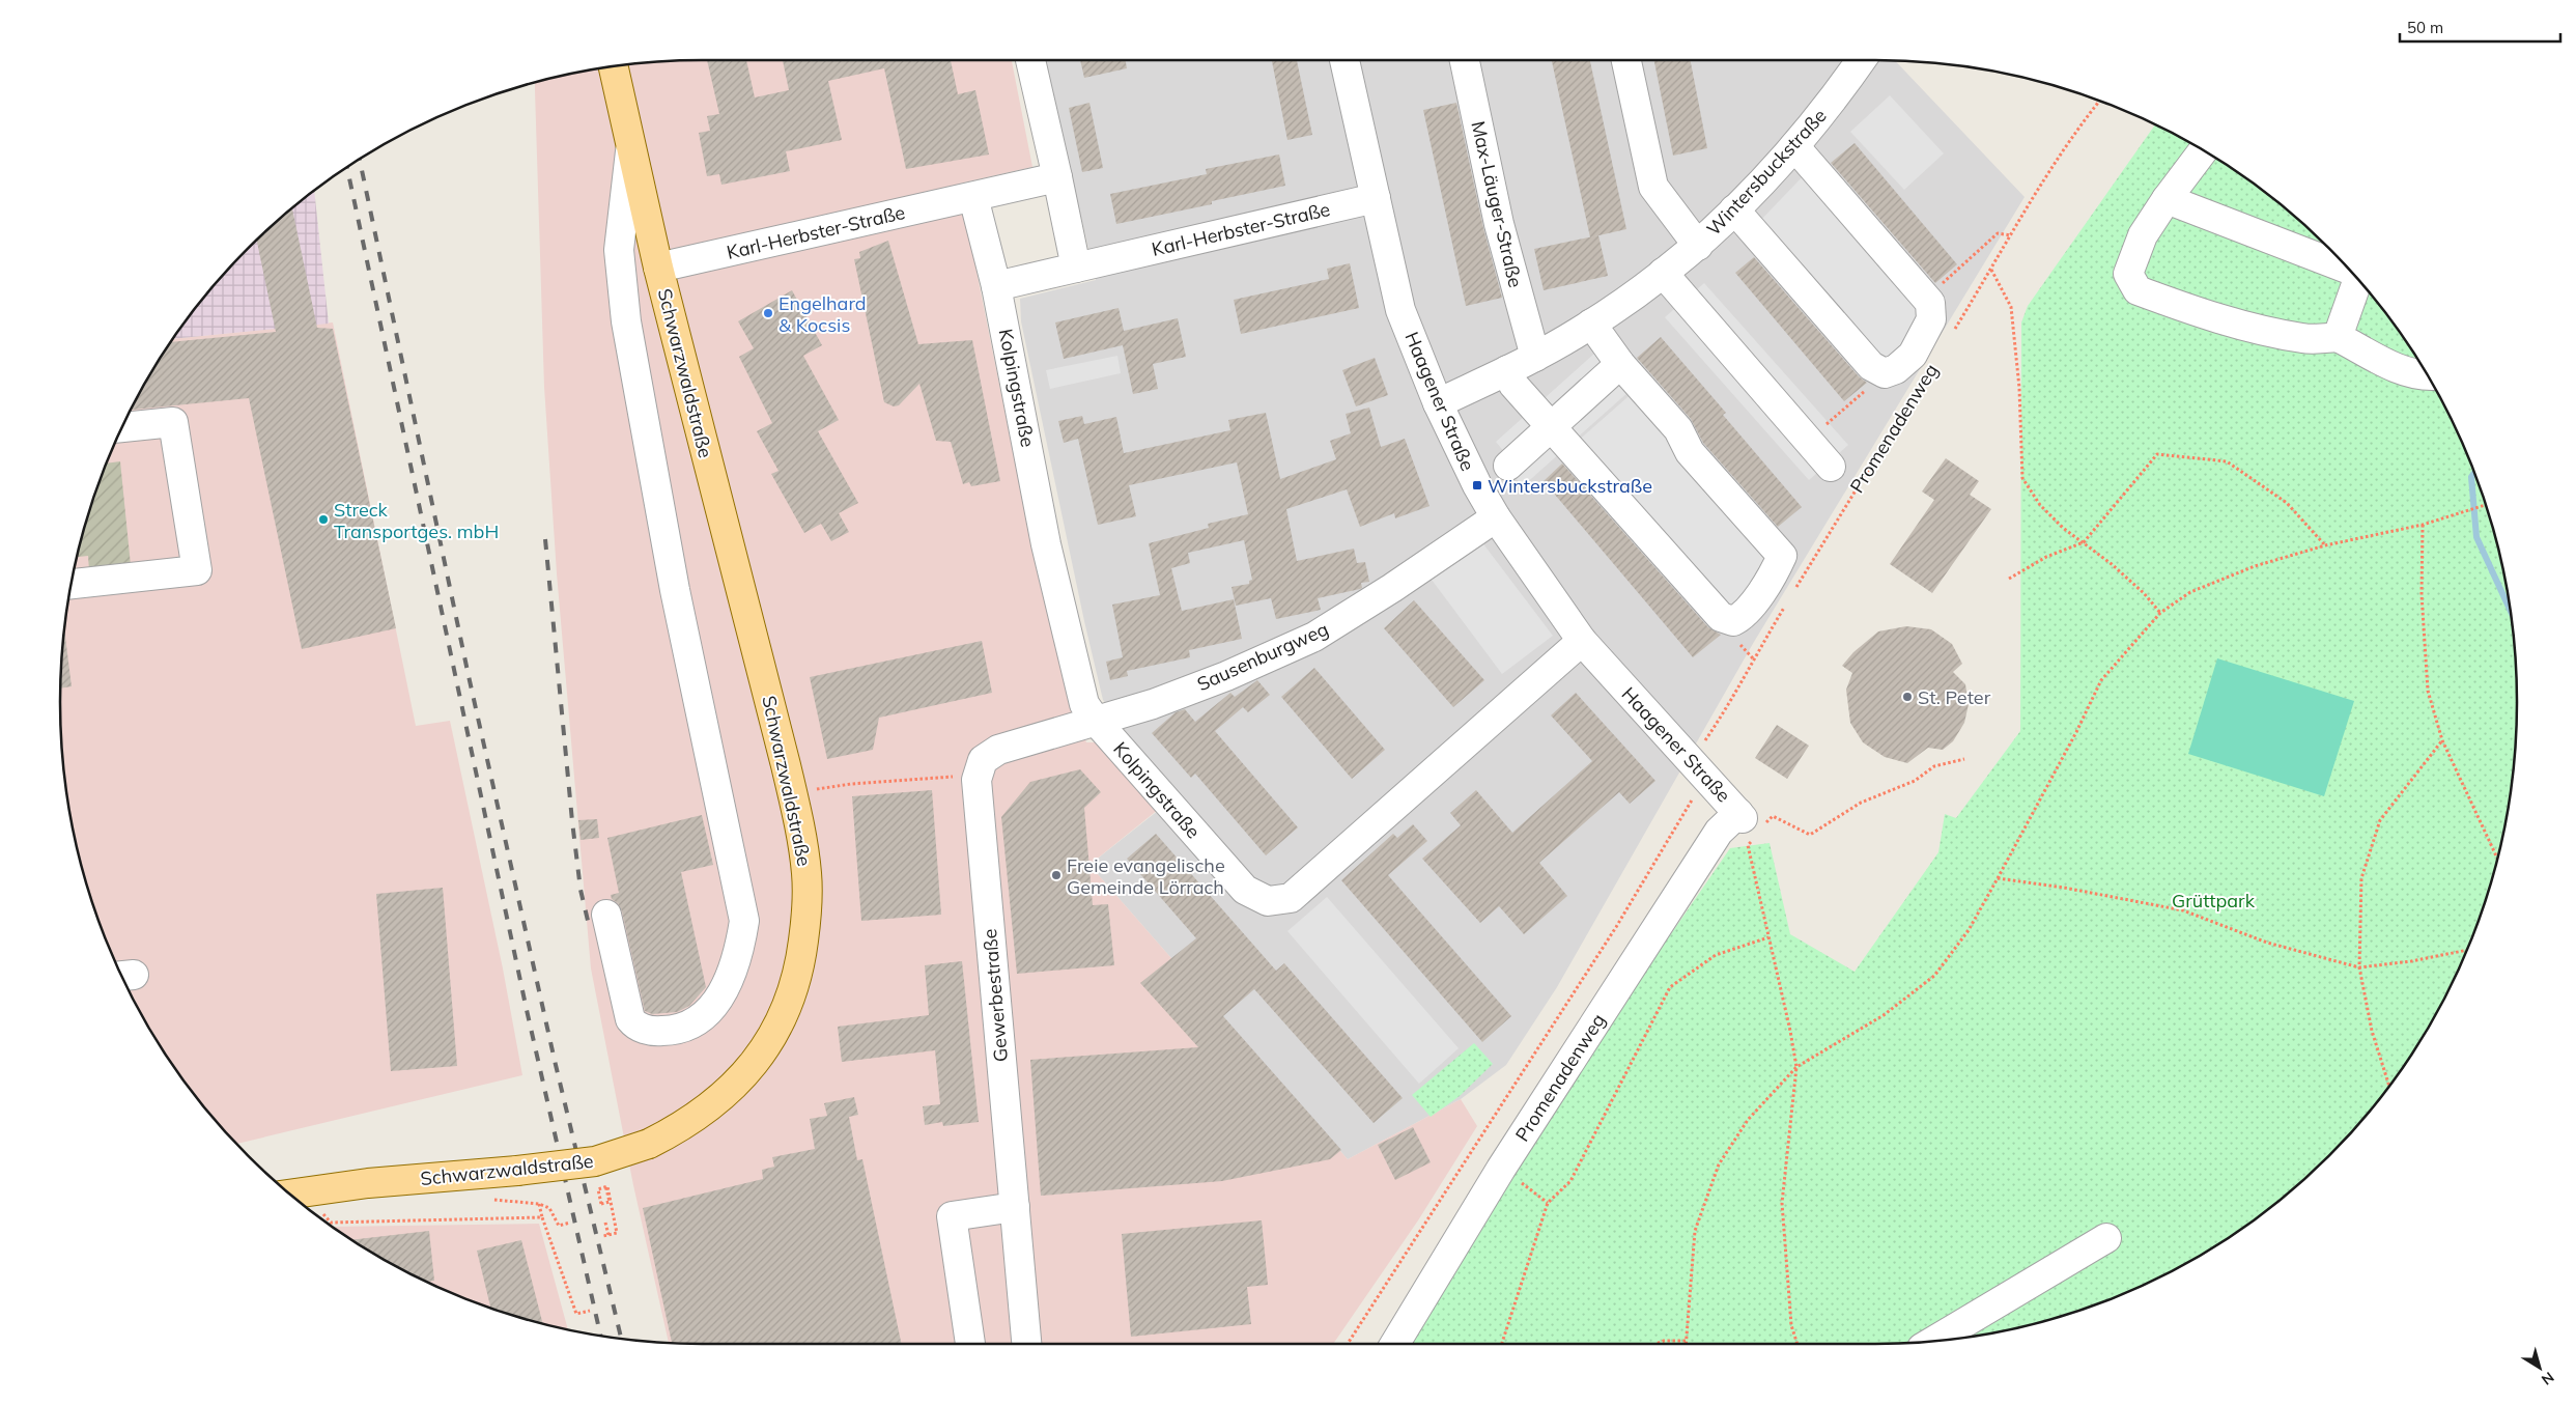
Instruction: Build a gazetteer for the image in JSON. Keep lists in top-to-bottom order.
{
  "streets": {
    "main road": ["Schwarzwaldstraße"],
    "street": [
      "Wintersbuckstraße",
      "Max-Läuger-Straße",
      "Karl-Herbster-Straße",
      "Kolpingstraße",
      "Haagener Straße",
      "Promenadenweg",
      "Sausenburgweg",
      "Gewerbestraße"
    ]
  },
  "crossings": [
    ["Wintersbuckstraße", "Max-Läuger-Straße"],
    ["Wintersbuckstraße", "Haagener Straße"],
    ["Karl-Herbster-Straße", "Schwarzwaldstraße"],
    ["Karl-Herbster-Straße", "Kolpingstraße"],
    ["Karl-Herbster-Straße", "Haagener Straße"],
    ["Kolpingstraße", "Haagener Straße"],
    ["Kolpingstraße", "Sausenburgweg"],
    ["Haagener Straße", "Promenadenweg"],
    ["Haagener Straße", "Sausenburgweg"]
  ],
  "parks": ["Grüttpark"],
  "places": {
    "other": [
      "Engelhard & Kocsis",
      "Streck Transportges. mbH",
      "St. Peter",
      "Freie evangelische Gemeinde Lörrach"
    ],
    "transit": ["Wintersbuckstraße"]
  },
  "scale_bar": "50 m",
  "north": "bottom right"
}
